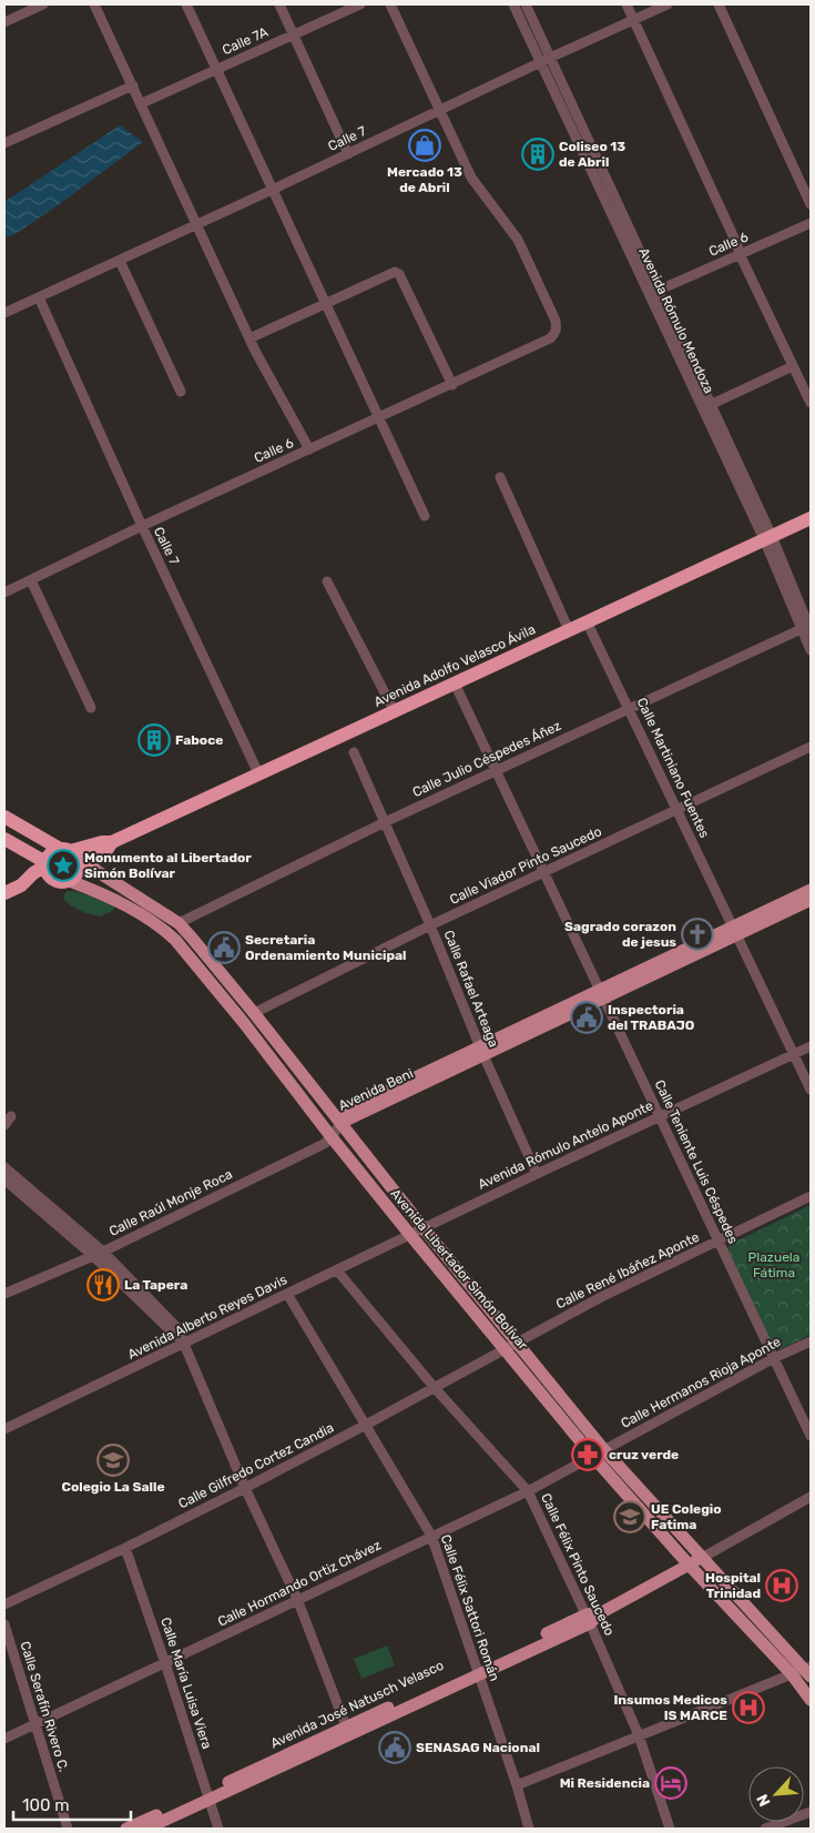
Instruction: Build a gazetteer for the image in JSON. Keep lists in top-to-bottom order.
{
  "streets": {
    "highway": ["Avenida Adolfo Velasco Ávila"],
    "main road": ["Avenida Beni", "Avenida Libertador Simón Bolívar", "Avenida José Natusch Velasco"],
    "street": [
      "Calle 7A",
      "Calle 7",
      "Calle 6",
      "Avenida Rómulo Mendoza",
      "Calle Julio Céspedes Áñez",
      "Calle Martiniano Fuentes",
      "Calle Viador Pinto Saucedo",
      "Calle Rafael Arteaga",
      "Avenida Rómulo Antelo Aponte",
      "Calle Teniente Luis Céspedes",
      "Calle Raúl Monje Roca",
      "Calle René Ibáñez Aponte",
      "Avenida Alberto Reyes Davis",
      "Calle Hermanos Rioja Aponte",
      "Calle Gilfredo Cortez Candia",
      "Calle Félix Pinto Saucedo",
      "Calle Hormando Ortiz Chávez",
      "Calle Félix Sattori Román",
      "Calle María Luisa Viera",
      "Calle Serafín Rivero C."
    ]
  },
  "crossings": [
    ["Calle 7", "Calle 6"],
    ["Calle 7", "Avenida Rómulo Mendoza"],
    ["Calle 7", "Avenida Adolfo Velasco Ávila"],
    ["Calle 6", "Avenida Rómulo Mendoza"],
    ["Avenida Rómulo Mendoza", "Avenida Adolfo Velasco Ávila"],
    ["Avenida Rómulo Mendoza", "Calle Julio Céspedes Áñez"],
    ["Avenida Adolfo Velasco Ávila", "Calle Martiniano Fuentes"],
    ["Avenida Adolfo Velasco Ávila", "Calle Teniente Luis Céspedes"],
    ["Avenida Adolfo Velasco Ávila", "Avenida Libertador Simón Bolívar"],
    ["Calle Julio Céspedes Áñez", "Calle Martiniano Fuentes"],
    ["Calle Julio Céspedes Áñez", "Calle Rafael Arteaga"],
    ["Calle Julio Céspedes Áñez", "Calle Teniente Luis Céspedes"],
    ["Calle Julio Céspedes Áñez", "Avenida Libertador Simón Bolívar"],
    ["Calle Martiniano Fuentes", "Calle Viador Pinto Saucedo"],
    ["Calle Martiniano Fuentes", "Avenida Beni"],
    ["Calle Martiniano Fuentes", "Avenida Rómulo Antelo Aponte"],
    ["Calle Viador Pinto Saucedo", "Calle Rafael Arteaga"],
    ["Calle Viador Pinto Saucedo", "Calle Teniente Luis Céspedes"],
    ["Calle Viador Pinto Saucedo", "Avenida Libertador Simón Bolívar"],
    ["Calle Rafael Arteaga", "Avenida Beni"],
    ["Calle Rafael Arteaga", "Avenida Rómulo Antelo Aponte"],
    ["Avenida Beni", "Calle Teniente Luis Céspedes"],
    ["Avenida Beni", "Calle Raúl Monje Roca"],
    ["Avenida Beni", "Avenida Libertador Simón Bolívar"],
    ["Avenida Rómulo Antelo Aponte", "Calle Teniente Luis Céspedes"],
    ["Avenida Rómulo Antelo Aponte", "Avenida Libertador Simón Bolívar"],
    ["Avenida Rómulo Antelo Aponte", "Avenida Alberto Reyes Davis"],
    ["Calle Teniente Luis Céspedes", "Calle René Ibáñez Aponte"],
    ["Calle Teniente Luis Céspedes", "Calle Hermanos Rioja Aponte"],
    ["Calle Raúl Monje Roca", "Avenida Libertador Simón Bolívar"],
    ["Avenida Libertador Simón Bolívar", "Calle René Ibáñez Aponte"],
    ["Avenida Libertador Simón Bolívar", "Avenida Alberto Reyes Davis"],
    ["Avenida Libertador Simón Bolívar", "Calle Hermanos Rioja Aponte"],
    ["Avenida Libertador Simón Bolívar", "Calle Gilfredo Cortez Candia"],
    ["Avenida Libertador Simón Bolívar", "Calle Hormando Ortiz Chávez"],
    ["Avenida Libertador Simón Bolívar", "Avenida José Natusch Velasco"],
    ["Calle René Ibáñez Aponte", "Calle Gilfredo Cortez Candia"],
    ["Avenida Alberto Reyes Davis", "Calle Félix Pinto Saucedo"],
    ["Avenida Alberto Reyes Davis", "Calle Félix Sattori Román"],
    ["Calle Hermanos Rioja Aponte", "Calle Hormando Ortiz Chávez"],
    ["Calle Gilfredo Cortez Candia", "Calle Félix Pinto Saucedo"],
    ["Calle Gilfredo Cortez Candia", "Calle Félix Sattori Román"],
    ["Calle Gilfredo Cortez Candia", "Calle María Luisa Viera"],
    ["Calle Félix Pinto Saucedo", "Calle Hormando Ortiz Chávez"],
    ["Calle Félix Pinto Saucedo", "Avenida José Natusch Velasco"],
    ["Calle Hormando Ortiz Chávez", "Calle Félix Sattori Román"],
    ["Calle Hormando Ortiz Chávez", "Calle María Luisa Viera"],
    ["Calle Hormando Ortiz Chávez", "Calle Serafín Rivero C."],
    ["Calle Félix Sattori Román", "Avenida José Natusch Velasco"],
    ["Calle María Luisa Viera", "Avenida José Natusch Velasco"]
  ],
  "parks": ["Plazuela Fátima"],
  "places": {
    "shop": ["Mercado 13 de Abril"],
    "building": ["Coliseo 13 de Abril", "Faboce"],
    "place": ["Monumento al Libertador Simón Bolívar"],
    "church": ["Sagrado corazon de jesus"],
    "public building": ["Secretaria Ordenamiento Municipal", "Inspectoria del TRABAJO", "SENASAG Nacional"],
    "restaurant": ["La Tapera"],
    "pharmacy": ["cruz verde"],
    "school or university": ["Colegio La Salle", "UE Colegio Fatima"],
    "hospital": ["Hospital Trinidad", "Insumos Medicos IS MARCE"],
    "hotel": ["Mi Residencia"]
  },
  "scale_bar": "100 m",
  "north": "bottom left"
}
